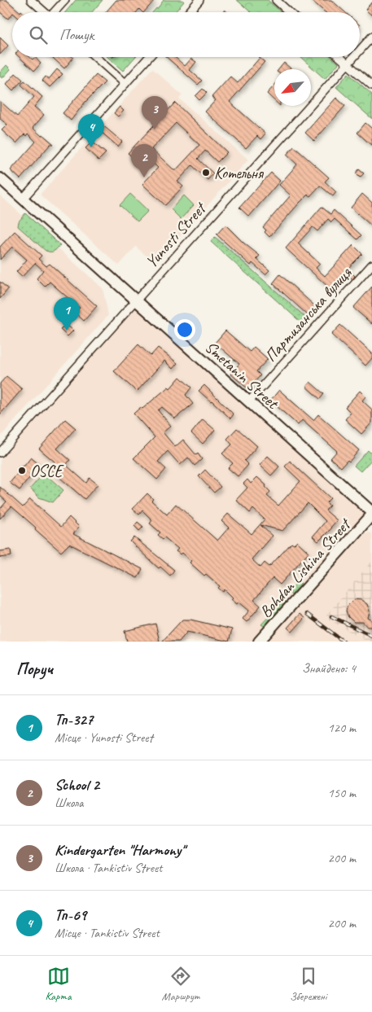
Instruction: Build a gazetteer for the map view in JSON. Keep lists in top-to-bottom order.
{
  "streets": {
    "street": [
      "Yunosti Street",
      "Партизанська вулиця",
      "Smetanin Street",
      "Bohdan Lishina Street"
    ]
  },
  "crossings": [
    ["Yunosti Street", "Smetanin Street"],
    ["Партизанська вулиця", "Smetanin Street"],
    ["Smetanin Street", "Bohdan Lishina Street"]
  ],
  "places": ["Котельня", "OSCE"],
  "north": "bottom left",
  "page": {
    "search": "Пошук",
    "pins": [
      "3",
      "4",
      "2",
      "1"
    ],
    "heading": ["Поруч", "Знайдено: 4"],
    "list": [
      {
        "mark": "1",
        "name": "Тп-327",
        "note": "Місце · Yunosti Street",
        "value": "120 m"
      },
      {
        "mark": "2",
        "name": "School 2",
        "note": "Школа",
        "value": "150 m"
      },
      {
        "mark": "3",
        "name": "Kindergarten \"Harmony\"",
        "note": "Школа · Tankistiv Street",
        "value": "200 m"
      },
      {
        "mark": "4",
        "name": "Тп-69",
        "note": "Місце · Tankistiv Street",
        "value": "200 m"
      }
    ],
    "nav": ["Карта", "Маршрут", "Збережені"]
  }
}
